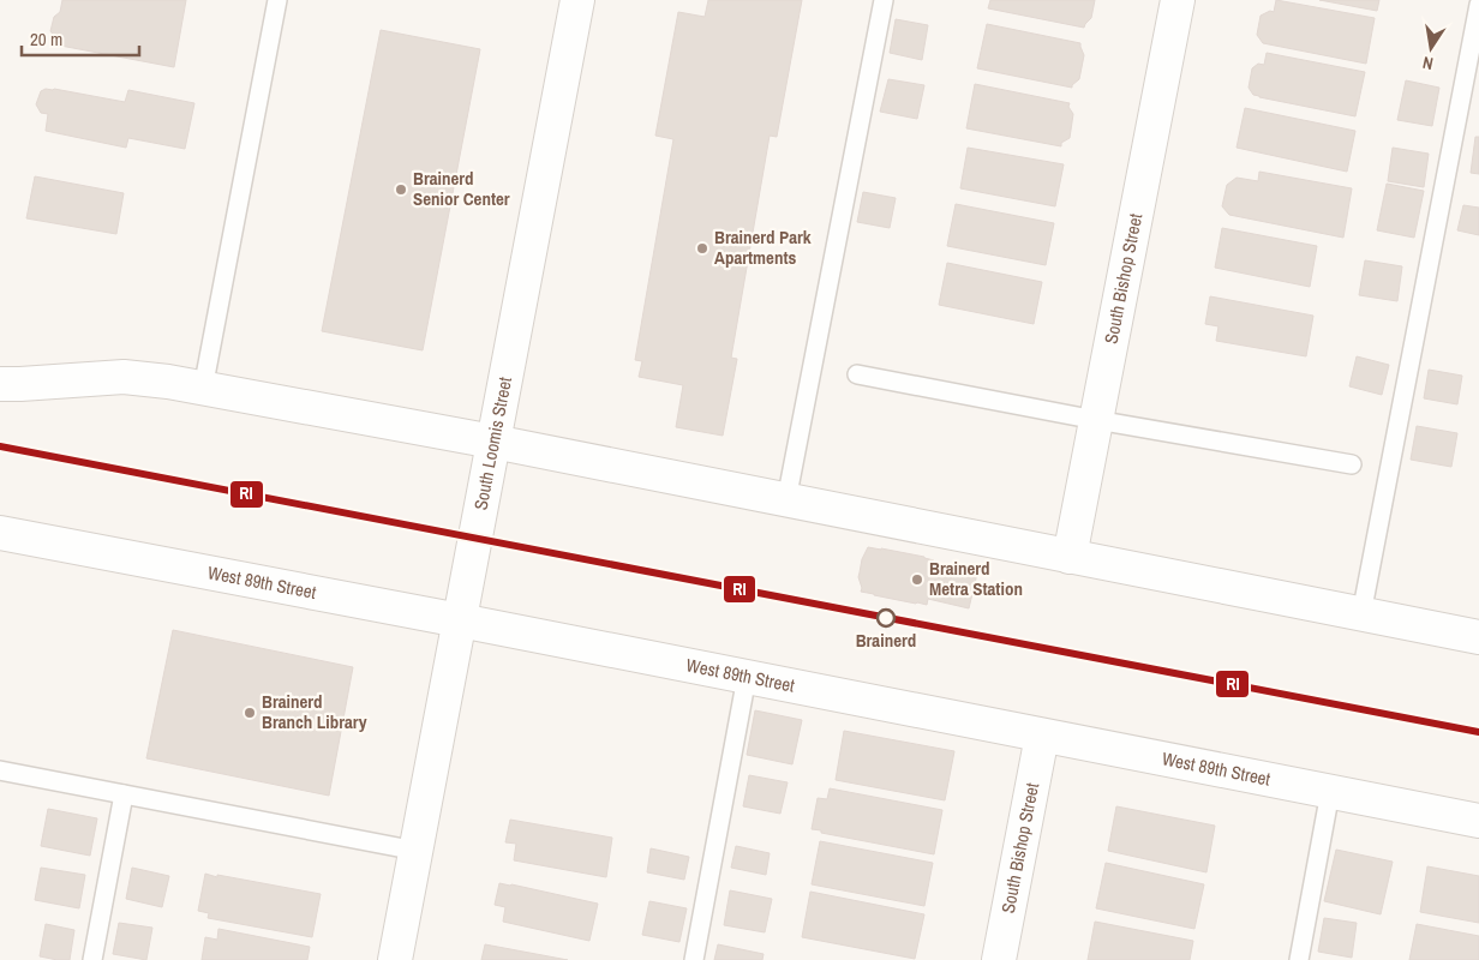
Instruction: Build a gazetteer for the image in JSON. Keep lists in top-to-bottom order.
{
  "streets": {
    "street": ["South Bishop Street", "South Loomis Street", "West 89th Street"]
  },
  "crossings": [
    ["South Bishop Street", "West 89th Street"],
    ["South Loomis Street", "West 89th Street"]
  ],
  "places": [
    "Brainerd Senior Center",
    "Brainerd Park Apartments",
    "Brainerd Metra Station",
    "Brainerd",
    "Brainerd Branch Library"
  ],
  "lines": ["transit line RI"],
  "scale_bar": "20 m",
  "north": "bottom"
}
